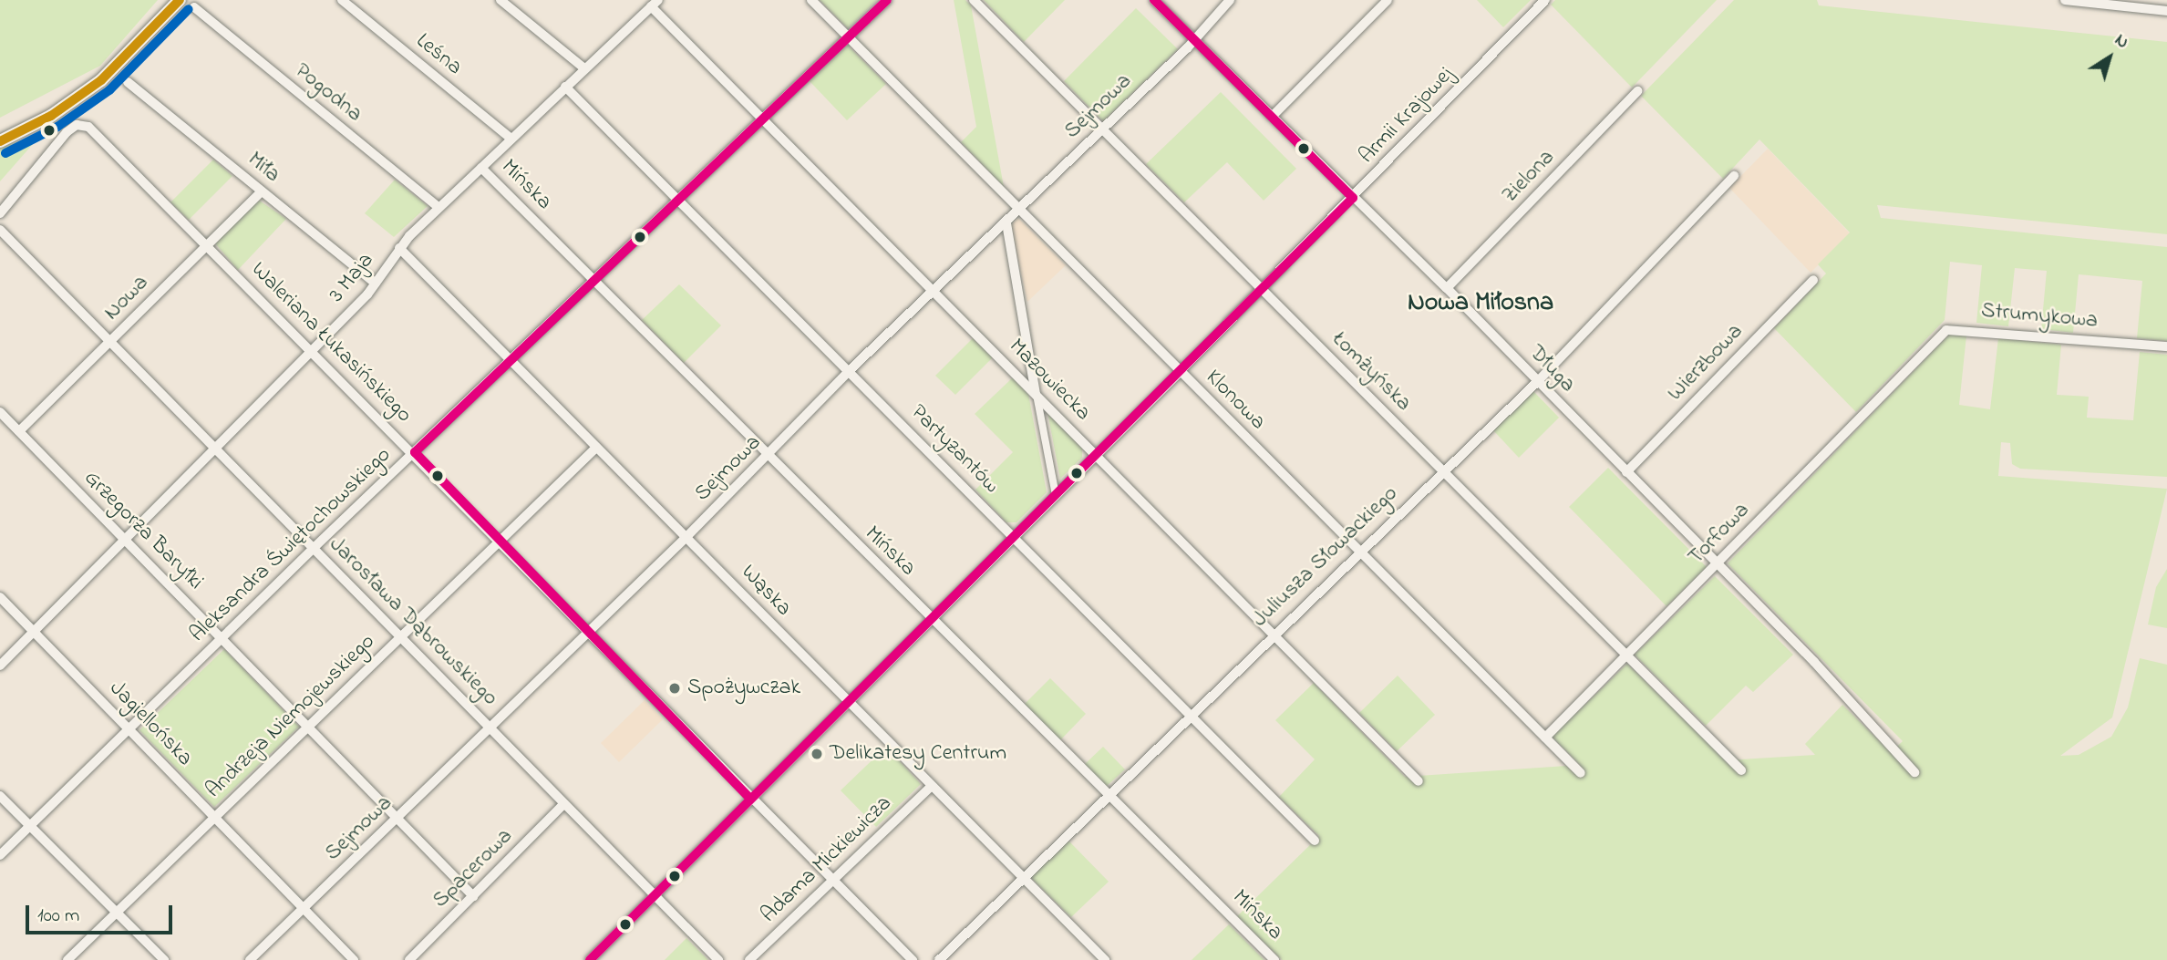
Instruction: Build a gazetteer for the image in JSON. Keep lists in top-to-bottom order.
{
  "streets": {
    "street": [
      "Leśna",
      "Pogodna",
      "Sejmowa",
      "Armii Krajowej",
      "Miła",
      "Zielona",
      "Mińska",
      "3 Maja",
      "Nowa",
      "Strumykowa",
      "Waleriana Łukasińskiego",
      "Wierzbowa",
      "Długa",
      "Łomżyńska",
      "Mazowiecka",
      "Klonowa",
      "Partyzantów",
      "Grzegorza Baryłki",
      "Torfowa",
      "Aleksandra Świętochowskiego",
      "Juliusza Słowackiego",
      "Wąska",
      "Jarosława Dąbrowskiego",
      "Andrzeja Niemojewskiego",
      "Jagiellońska",
      "Adama Mickiewicza",
      "Spacerowa"
    ]
  },
  "crossings": [
    ["Leśna", "3 Maja"],
    ["Pogodna", "3 Maja"],
    ["Sejmowa", "Mińska"],
    ["Sejmowa", "Waleriana Łukasińskiego"],
    ["Sejmowa", "Długa"],
    ["Sejmowa", "Łomżyńska"],
    ["Sejmowa", "Mazowiecka"],
    ["Sejmowa", "Klonowa"],
    ["Sejmowa", "Partyzantów"],
    ["Sejmowa", "Grzegorza Baryłki"],
    ["Sejmowa", "Wąska"],
    ["Sejmowa", "Jarosława Dąbrowskiego"],
    ["Sejmowa", "Jagiellońska"],
    ["Armii Krajowej", "Mińska"],
    ["Armii Krajowej", "Waleriana Łukasińskiego"],
    ["Armii Krajowej", "Długa"],
    ["Armii Krajowej", "Łomżyńska"],
    ["Armii Krajowej", "Mazowiecka"],
    ["Armii Krajowej", "Klonowa"],
    ["Armii Krajowej", "Partyzantów"],
    ["Armii Krajowej", "Wąska"],
    ["Armii Krajowej", "Jarosława Dąbrowskiego"],
    ["Miła", "3 Maja"],
    ["Miła", "Nowa"],
    ["Zielona", "Długa"],
    ["Mińska", "3 Maja"],
    ["Mińska", "Aleksandra Świętochowskiego"],
    ["Mińska", "Juliusza Słowackiego"],
    ["3 Maja", "Waleriana Łukasińskiego"],
    ["3 Maja", "Mazowiecka"],
    ["3 Maja", "Partyzantów"],
    ["3 Maja", "Grzegorza Baryłki"],
    ["3 Maja", "Wąska"],
    ["3 Maja", "Jarosława Dąbrowskiego"],
    ["3 Maja", "Jagiellońska"],
    ["Nowa", "Waleriana Łukasińskiego"],
    ["Nowa", "Grzegorza Baryłki"],
    ["Nowa", "Jarosława Dąbrowskiego"],
    ["Strumykowa", "Torfowa"],
    ["Waleriana Łukasińskiego", "Aleksandra Świętochowskiego"],
    ["Waleriana Łukasińskiego", "Andrzeja Niemojewskiego"],
    ["Waleriana Łukasińskiego", "Adama Mickiewicza"],
    ["Wierzbowa", "Długa"],
    ["Długa", "Torfowa"],
    ["Długa", "Juliusza Słowackiego"],
    ["Łomżyńska", "Torfowa"],
    ["Łomżyńska", "Juliusza Słowackiego"],
    ["Mazowiecka", "Aleksandra Świętochowskiego"],
    ["Mazowiecka", "Juliusza Słowackiego"],
    ["Klonowa", "Torfowa"],
    ["Klonowa", "Aleksandra Świętochowskiego"],
    ["Klonowa", "Juliusza Słowackiego"],
    ["Partyzantów", "Aleksandra Świętochowskiego"],
    ["Partyzantów", "Juliusza Słowackiego"],
    ["Grzegorza Baryłki", "Aleksandra Świętochowskiego"],
    ["Grzegorza Baryłki", "Andrzeja Niemojewskiego"],
    ["Grzegorza Baryłki", "Spacerowa"],
    ["Aleksandra Świętochowskiego", "Wąska"],
    ["Aleksandra Świętochowskiego", "Jarosława Dąbrowskiego"],
    ["Aleksandra Świętochowskiego", "Jagiellońska"],
    ["Juliusza Słowackiego", "Wąska"],
    ["Wąska", "Andrzeja Niemojewskiego"],
    ["Wąska", "Adama Mickiewicza"],
    ["Jarosława Dąbrowskiego", "Andrzeja Niemojewskiego"],
    ["Jarosława Dąbrowskiego", "Spacerowa"],
    ["Andrzeja Niemojewskiego", "Jagiellońska"]
  ],
  "districts": ["Nowa Miłosna"],
  "places": ["Spożywczak", "Delikatesy Centrum"],
  "scale_bar": "100 m",
  "north": "top right"
}
